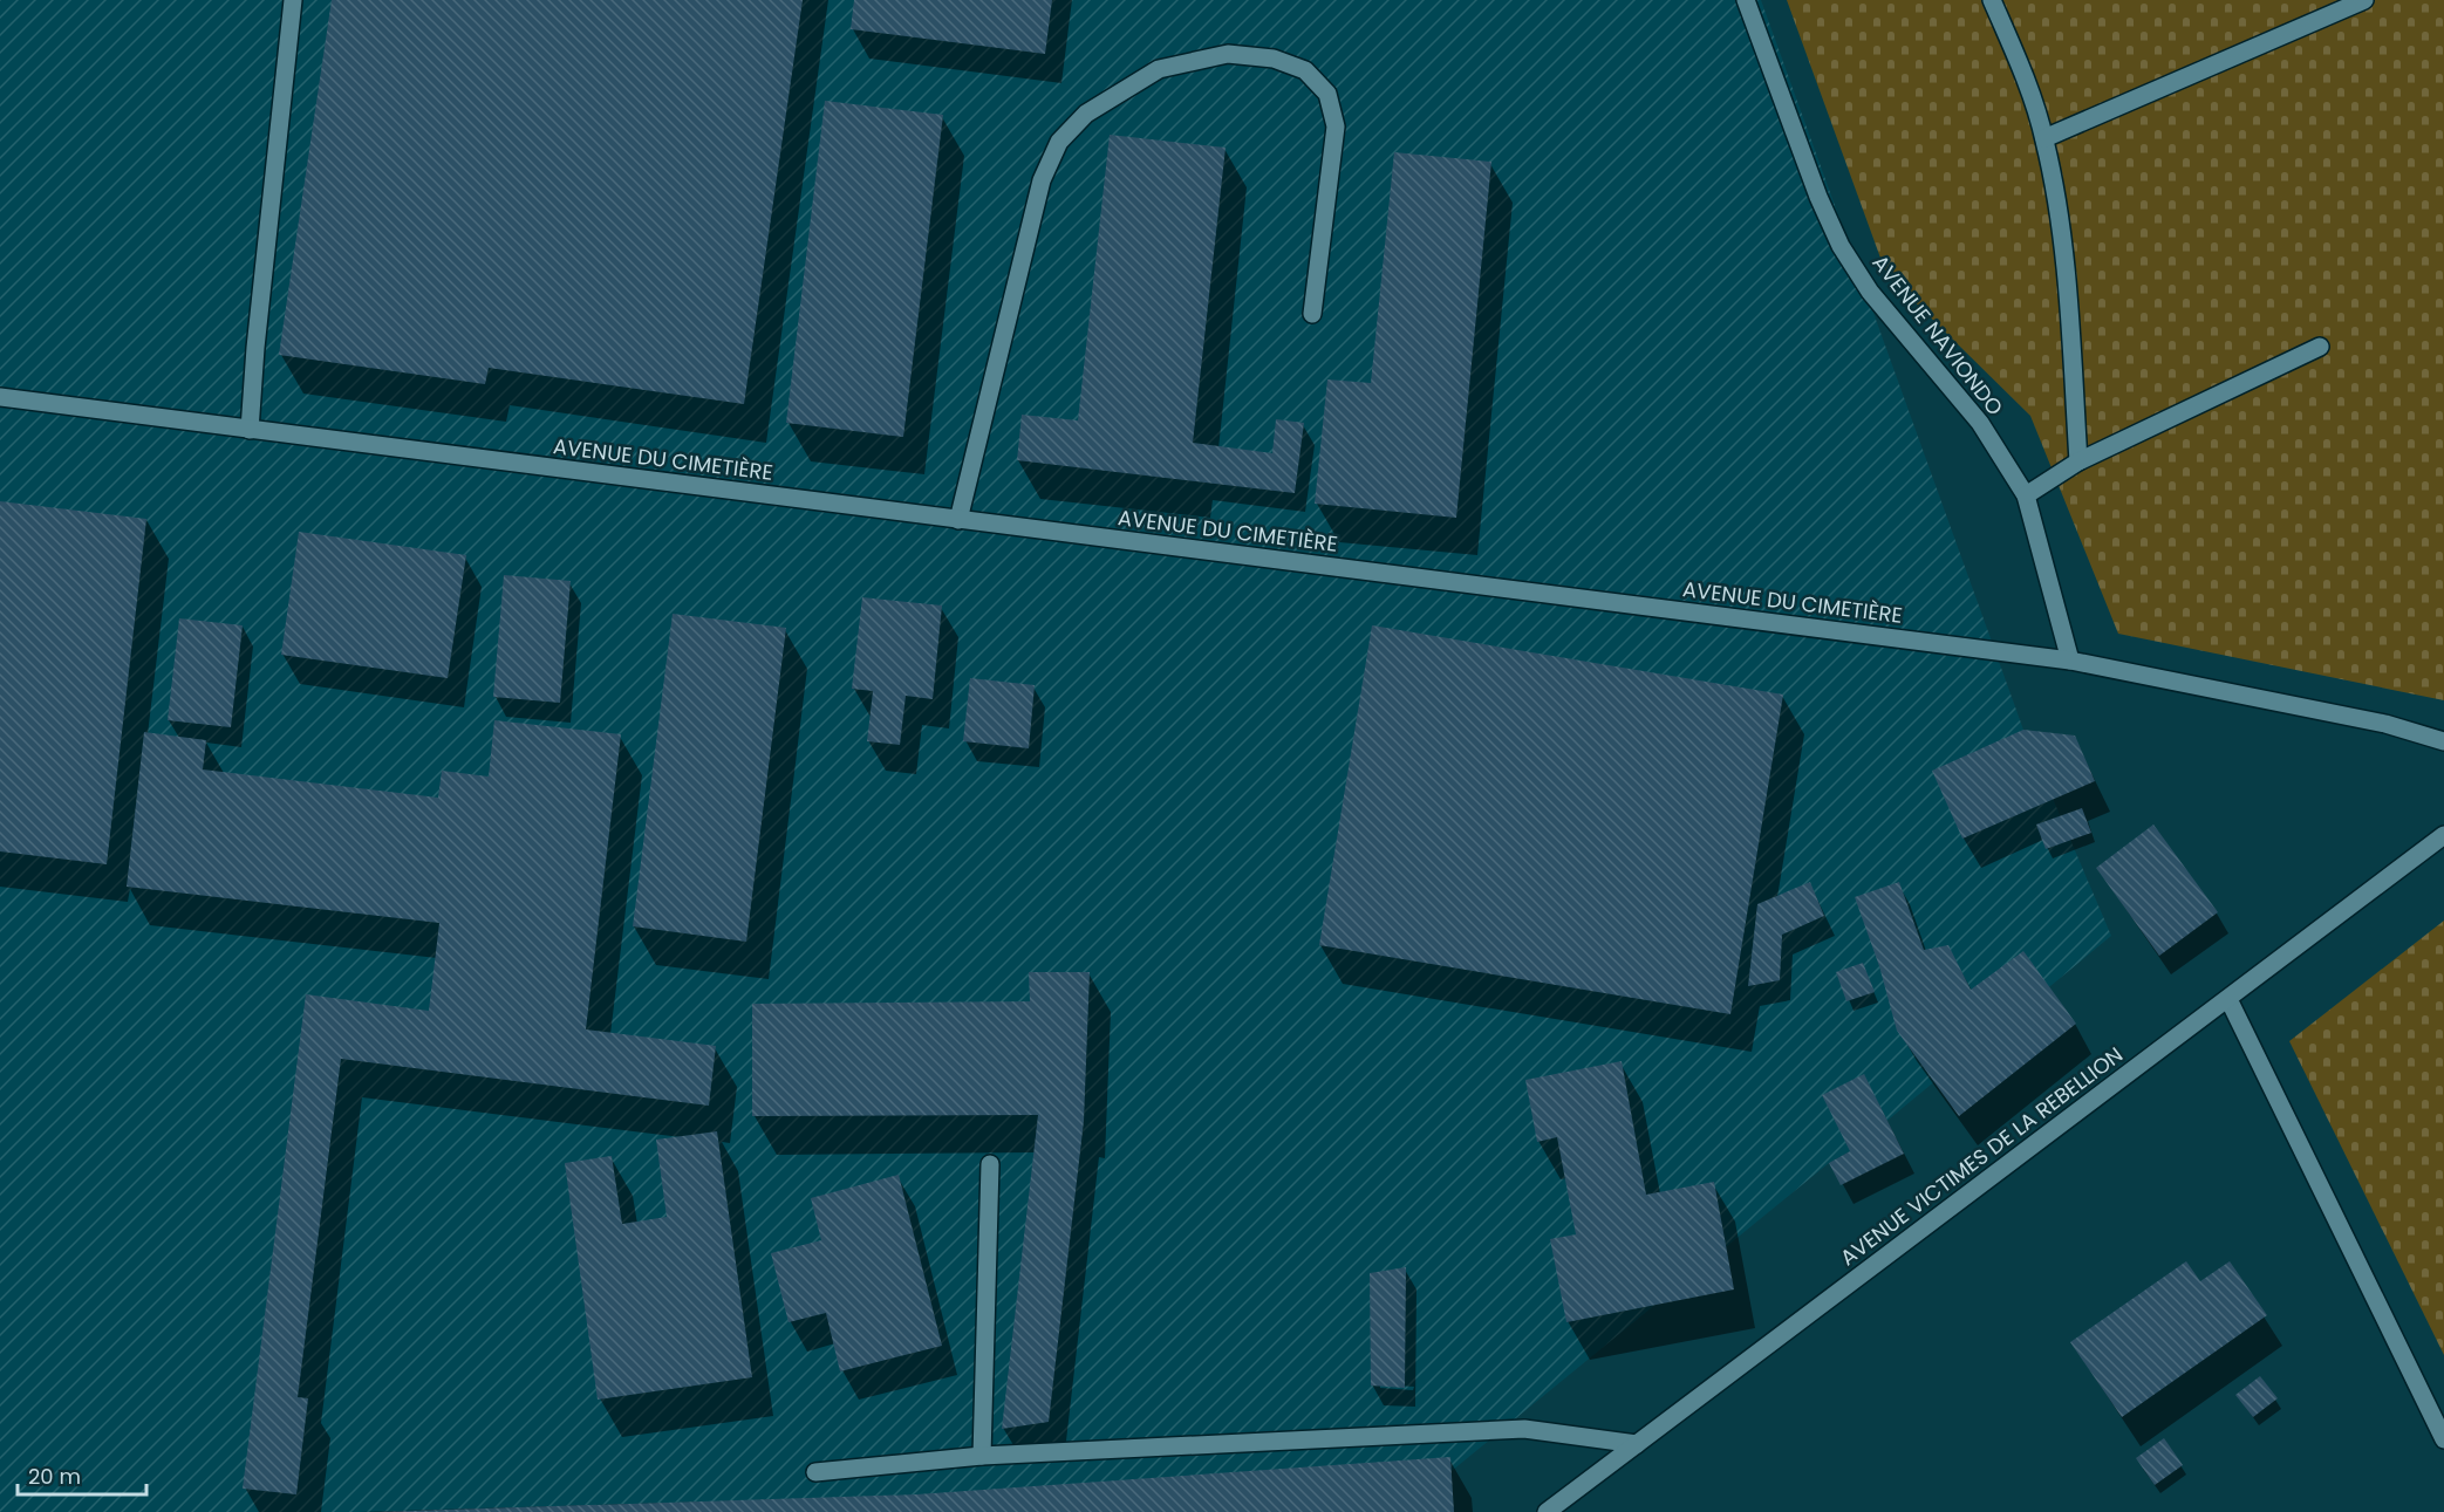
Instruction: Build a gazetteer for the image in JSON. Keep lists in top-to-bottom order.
{
  "streets": {
    "street": ["AVENUE NAVIONDO", "AVENUE DU CIMETIÈRE", "AVENUE VICTIMES DE LA REBELLION"]
  },
  "crossings": [
    ["AVENUE NAVIONDO", "AVENUE DU CIMETIÈRE"]
  ],
  "scale_bar": "20 m"
}
